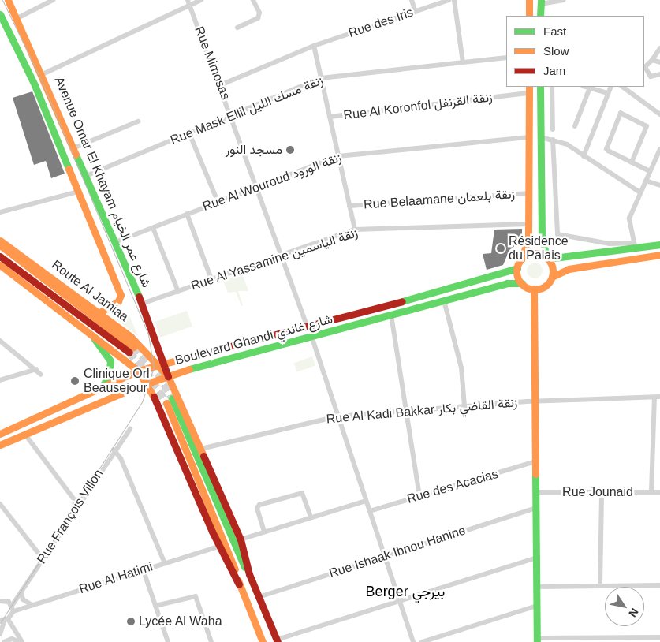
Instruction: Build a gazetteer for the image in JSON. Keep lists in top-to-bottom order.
{
  "streets": {
    "main road": ["Avenue Omar El Khayam شارع عمر الخيام", "Route Al Jamiaa", "Boulevard Ghandi شارع غاندي"],
    "street": [
      "Rue des Iris",
      "Rue Mimosas",
      "Rue Al Koronfol زنقة القرنفل",
      "Rue Mask Ellil زنقة مسك الليل",
      "Rue Al Wouroud زنقة الورود",
      "Rue Belaamane زنقة بلعمان",
      "Rue Al Yassamine زنقة الياسمين",
      "Rue Al Kadi Bakkar زنقة القاضي بكار",
      "Rue des Acacias",
      "Rue Jounaid",
      "Rue François Villon",
      "Rue Ishaak Ibnou Hanine",
      "Rue Al Hatimi"
    ]
  },
  "crossings": [
    ["Rue des Iris", "Rue Mimosas"],
    ["Rue Mimosas", "Rue Mask Ellil زنقة مسك الليل"],
    ["Rue Mimosas", "Rue Al Wouroud زنقة الورود"],
    ["Rue Mimosas", "Rue Al Yassamine زنقة الياسمين"],
    ["Rue Mimosas", "Boulevard Ghandi شارع غاندي"],
    ["Rue Mask Ellil زنقة مسك الليل", "Avenue Omar El Khayam شارع عمر الخيام"],
    ["Avenue Omar El Khayam شارع عمر الخيام", "Rue Al Wouroud زنقة الورود"],
    ["Avenue Omar El Khayam شارع عمر الخيام", "Rue Al Yassamine زنقة الياسمين"],
    ["Avenue Omar El Khayam شارع عمر الخيام", "Route Al Jamiaa"],
    ["Avenue Omar El Khayam شارع عمر الخيام", "Boulevard Ghandi شارع غاندي"],
    ["Route Al Jamiaa", "Boulevard Ghandi شارع غاندي"],
    ["Rue François Villon", "Rue Al Hatimi"]
  ],
  "districts": ["Berger بيرجي"],
  "places": [
    "مسجد النور",
    "Résidence du Palais",
    "Clinique Orl Beausejour",
    "Lycée Al Waha"
  ],
  "legend": ["Fast", "Slow", "Jam"],
  "north": "bottom right"
}
